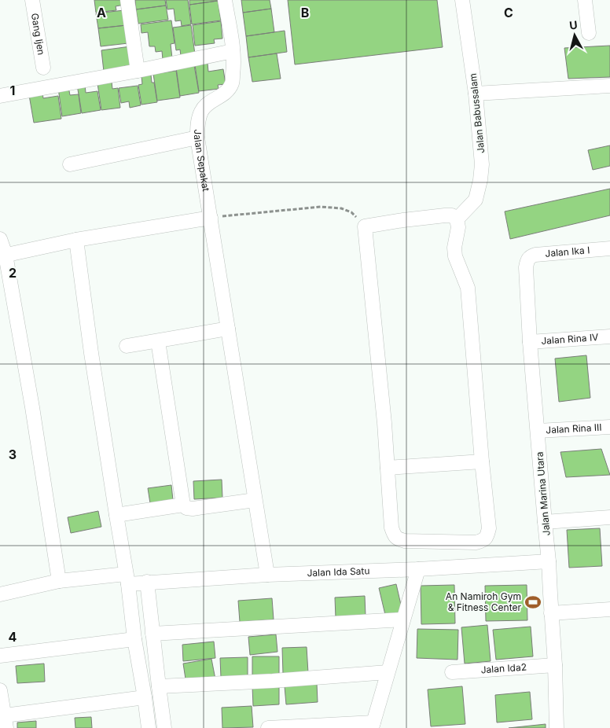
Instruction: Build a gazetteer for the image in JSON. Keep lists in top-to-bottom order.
{
  "streets": {
    "street": [
      "Gang Ijen",
      "Jalan Babussalam",
      "Jalan Sepakat",
      "Jalan Ika I",
      "Jalan Rina IV",
      "Jalan Rina III",
      "Jalan Marina Utara",
      "Jalan Ida Satu",
      "Jalan Ida2"
    ]
  },
  "crossings": [
    ["Jalan Sepakat", "Jalan Ida Satu"],
    ["Jalan Ika I", "Jalan Marina Utara"],
    ["Jalan Rina IV", "Jalan Marina Utara"],
    ["Jalan Rina III", "Jalan Marina Utara"],
    ["Jalan Marina Utara", "Jalan Ida Satu"],
    ["Jalan Marina Utara", "Jalan Ida2"]
  ],
  "places": {
    "sports": ["An Namiroh Gym & Fitness Center"]
  },
  "north": "top",
  "grid": {
    "columns": ["A", "B", "C"],
    "rows": [
      "1",
      "2",
      "3",
      "4"
    ]
  }
}
